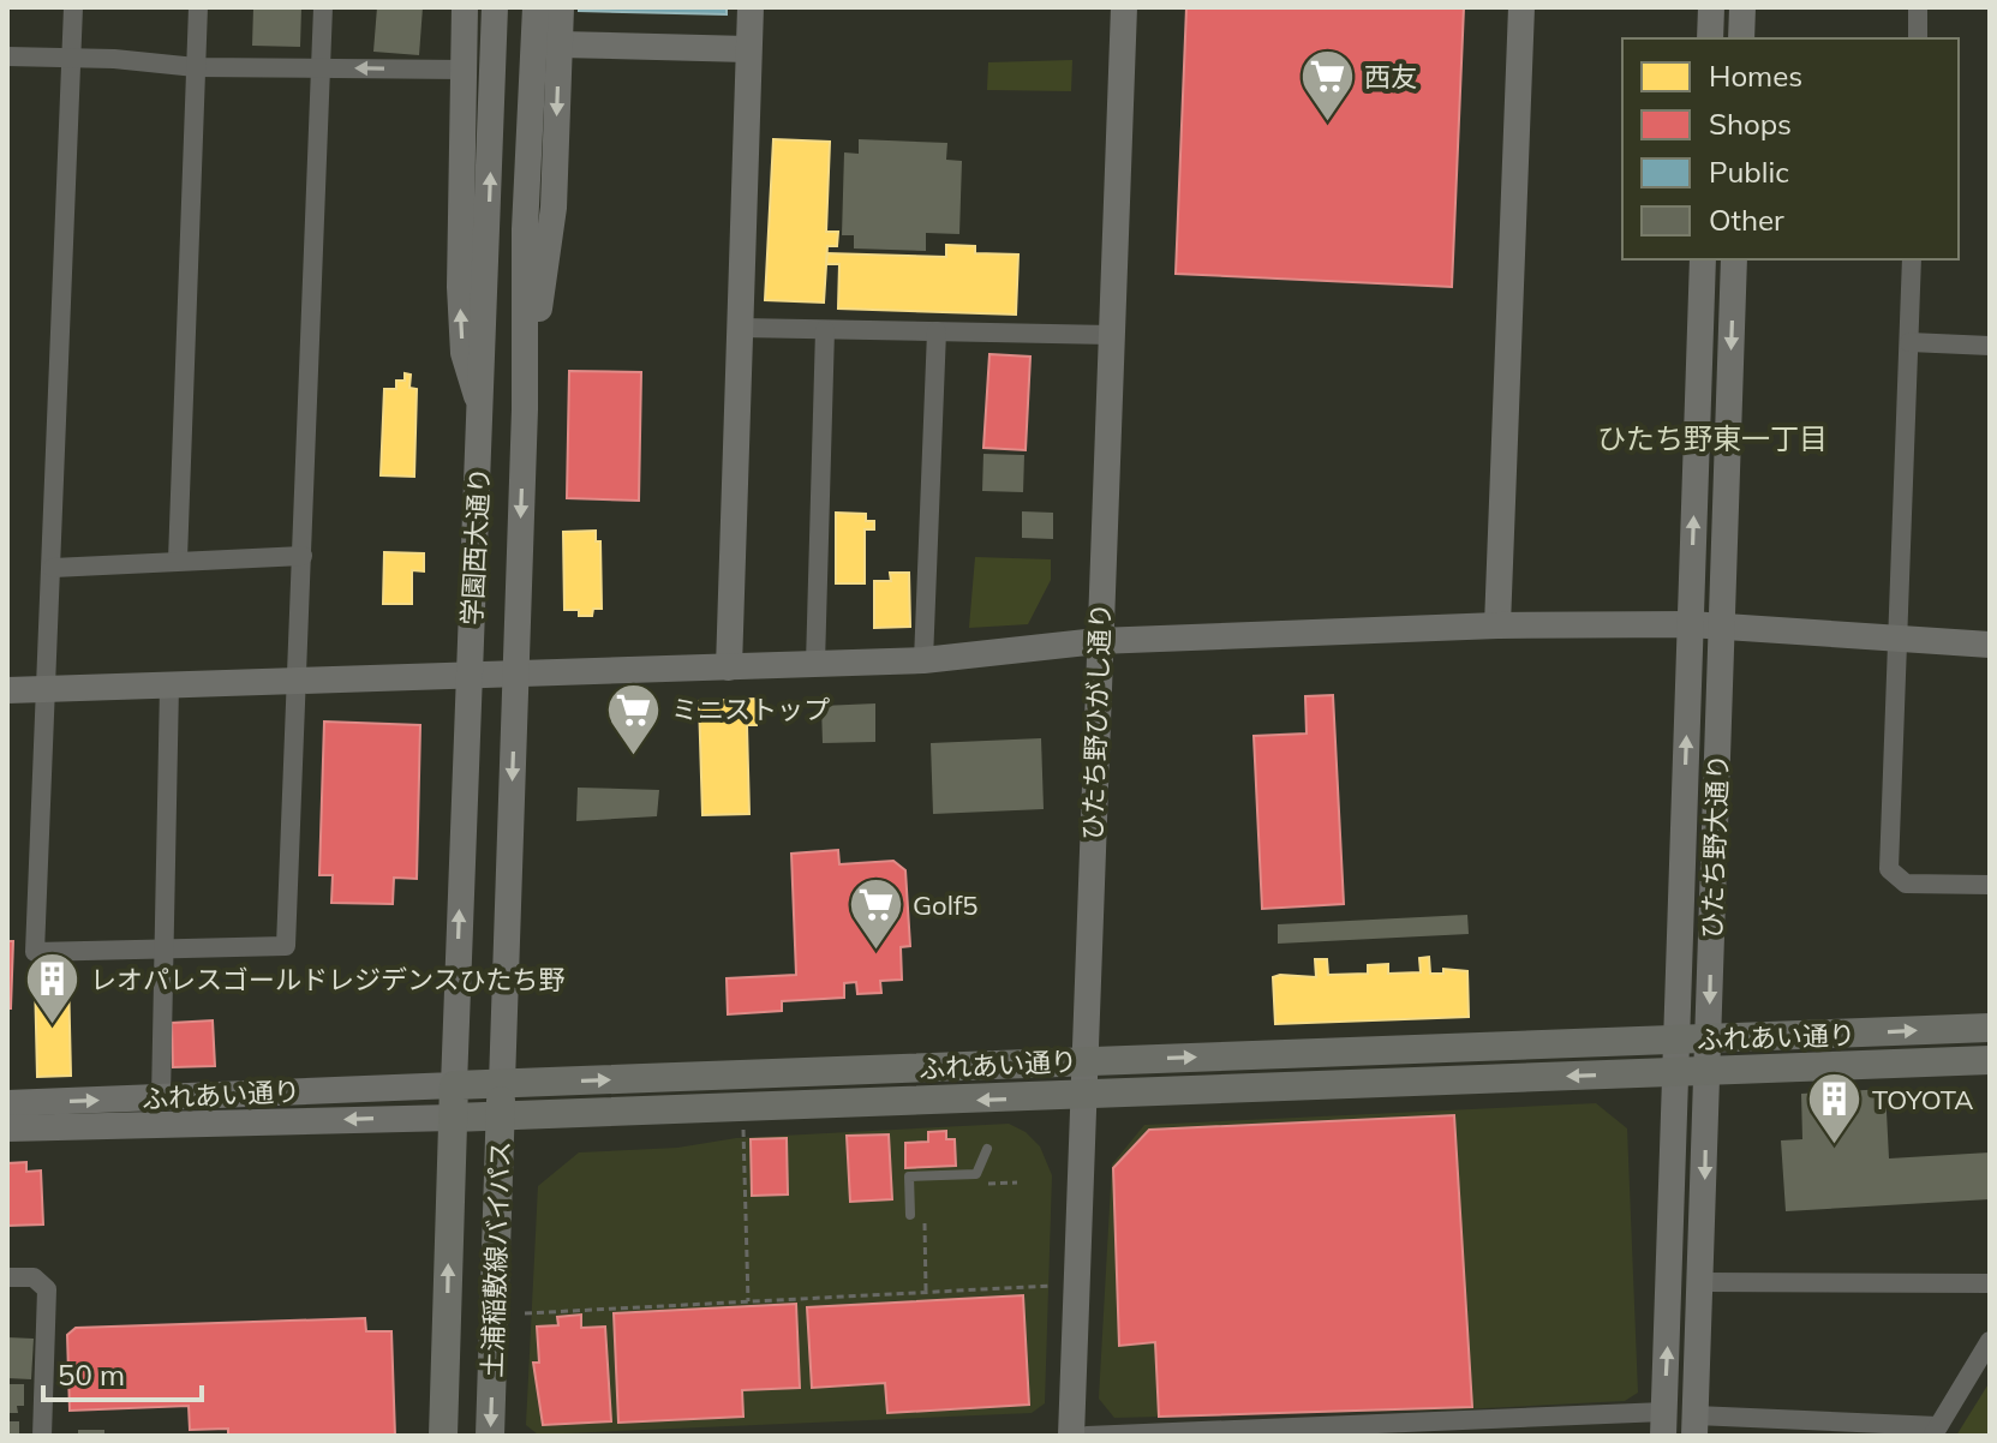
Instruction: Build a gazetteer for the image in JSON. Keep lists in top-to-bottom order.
{
  "streets": {
    "main road": ["ふれあい通り", "土浦稲敷線バイパス"],
    "street": ["学園西大通り", "ひたち野ひがし通り", "ひたち野大通り"]
  },
  "crossings": [
    ["学園西大通り", "ふれあい通り"],
    ["学園西大通り", "土浦稲敷線バイパス"],
    ["ひたち野ひがし通り", "ふれあい通り"],
    ["ひたち野大通り", "ふれあい通り"],
    ["ふれあい通り", "土浦稲敷線バイパス"]
  ],
  "districts": ["ひたち野東一丁目"],
  "places": {
    "supermarket": ["西友", "ミニストップ", "Golf5"],
    "building": ["レオパレスゴールドレジデンスひたち野", "TOYOTA"]
  },
  "legend": [
    "Homes",
    "Shops",
    "Public",
    "Other"
  ],
  "scale_bar": "50 m"
}
